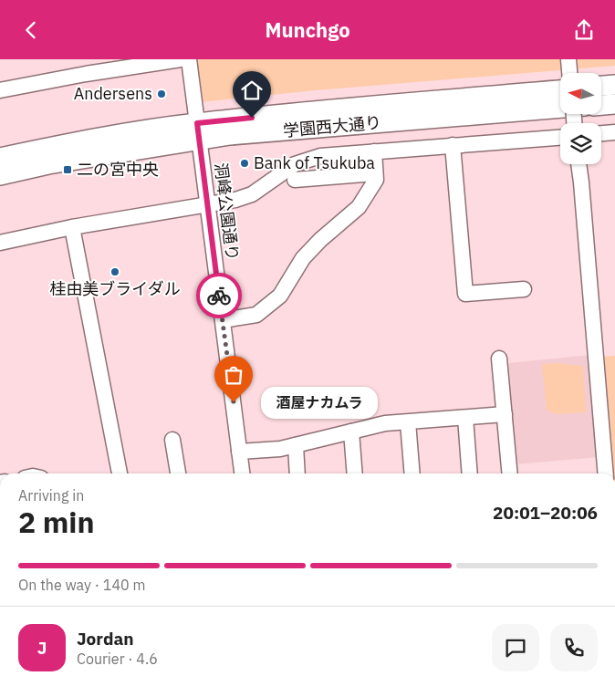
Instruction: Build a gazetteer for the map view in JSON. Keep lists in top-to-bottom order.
{
  "streets": {
    "main road": ["学園西大通り"],
    "street": ["洞峰公園通り"]
  },
  "crossings": [
    ["学園西大通り", "洞峰公園通り"]
  ],
  "places": {
    "other": [
      "Andersens",
      "Bank of Tsukuba",
      "桂由美ブライダル",
      "酒屋ナカムラ"
    ],
    "transit": ["二の宮中央"]
  },
  "north": "left",
  "page": {
    "header": "Munchgo",
    "bubble": "酒屋ナカムラ",
    "heading": ["2 min", "Arriving in", "20:01–20:06"],
    "panel": ["Jordan", "Courier · 4.6"],
    "bar": "On the way · 140 m",
    "round": "J"
  }
}
